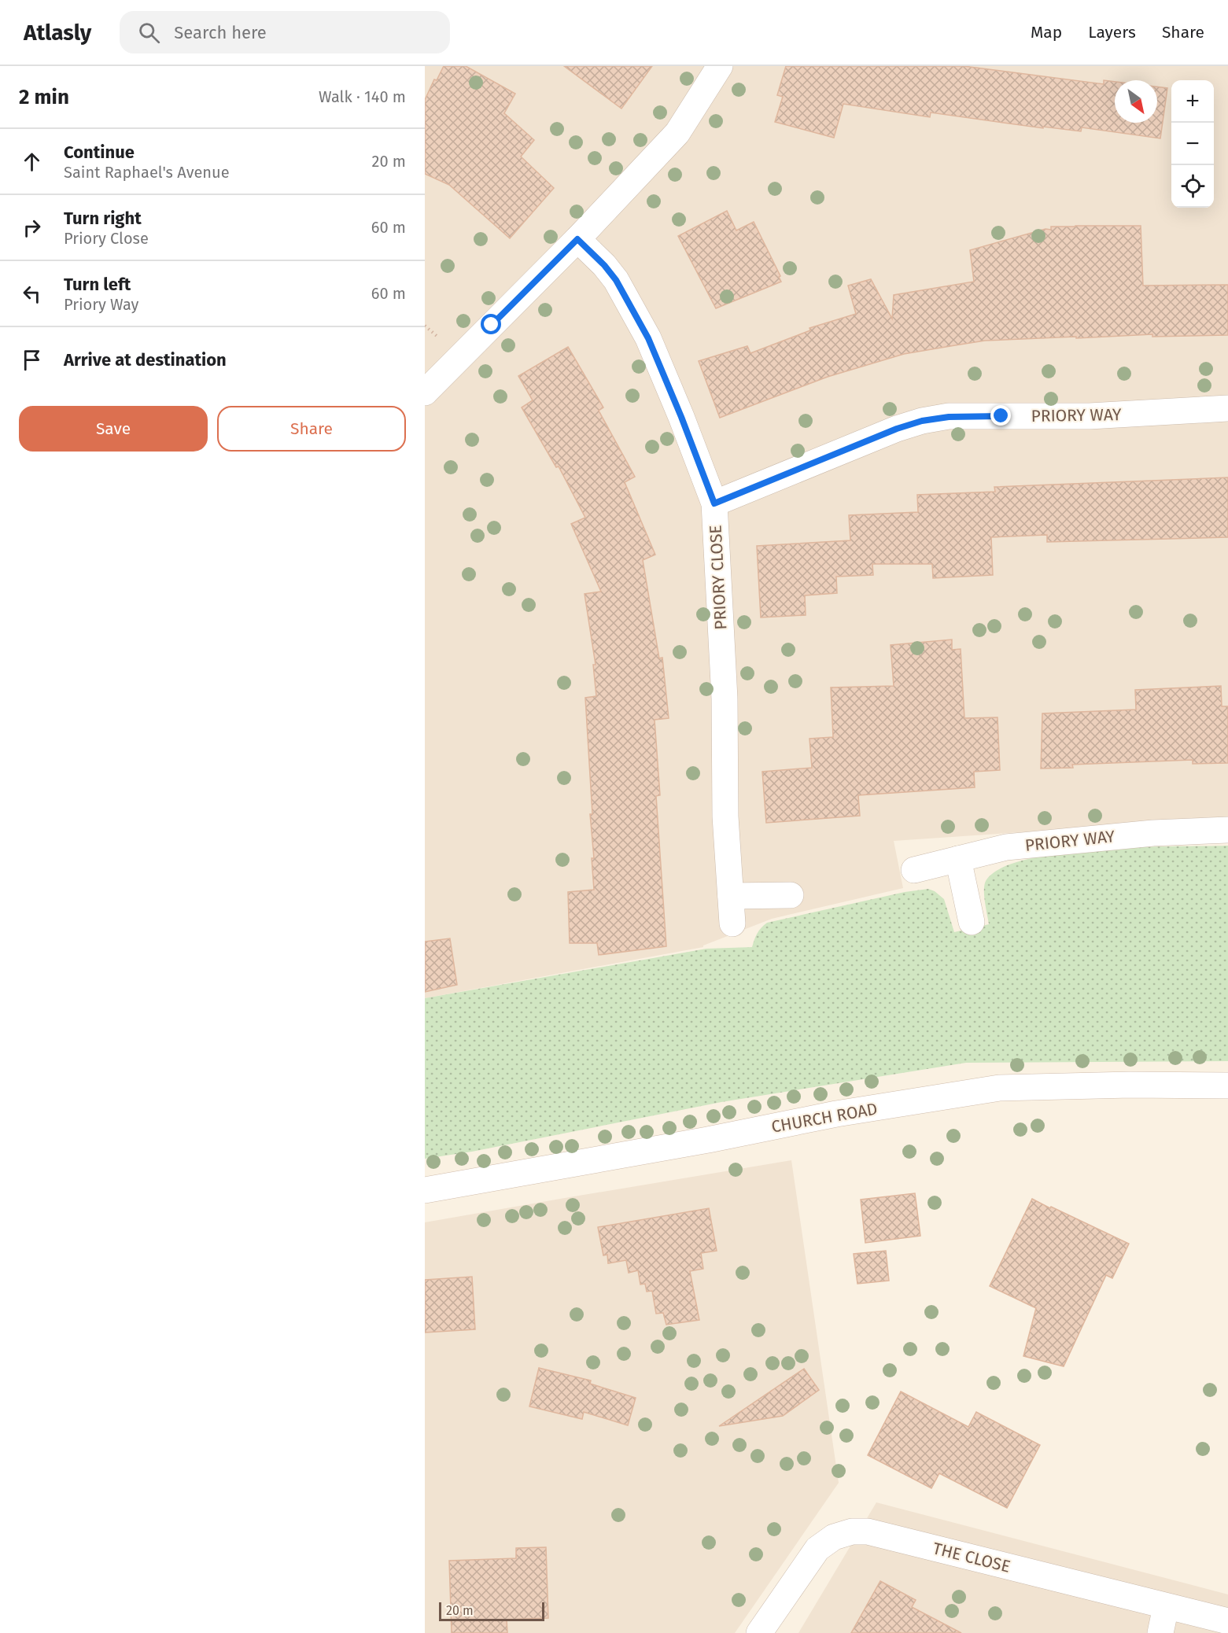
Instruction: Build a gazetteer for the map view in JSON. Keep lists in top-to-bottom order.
{
  "streets": {
    "street": [
      "PRIORY WAY",
      "PRIORY CLOSE",
      "CHURCH ROAD",
      "THE CLOSE"
    ]
  },
  "crossings": [
    ["PRIORY WAY", "PRIORY CLOSE"]
  ],
  "scale_bar": "20 m",
  "north": "bottom right",
  "page": {
    "header": "Atlasly",
    "search": "Search here",
    "nav": ["Map", "Layers", "Share"],
    "heading": ["2 min", "Walk · 140 m"],
    "map_buttons": ["+", "−"],
    "list": [
      ["Continue", "Saint Raphael's Avenue", "20 m"],
      ["Turn right", "Priory Close", "60 m"],
      ["Turn left", "Priory Way", "60 m"],
      "Arrive at destination"
    ],
    "buttons": ["Save", "Share"],
    "scale": "20 m"
  }
}
